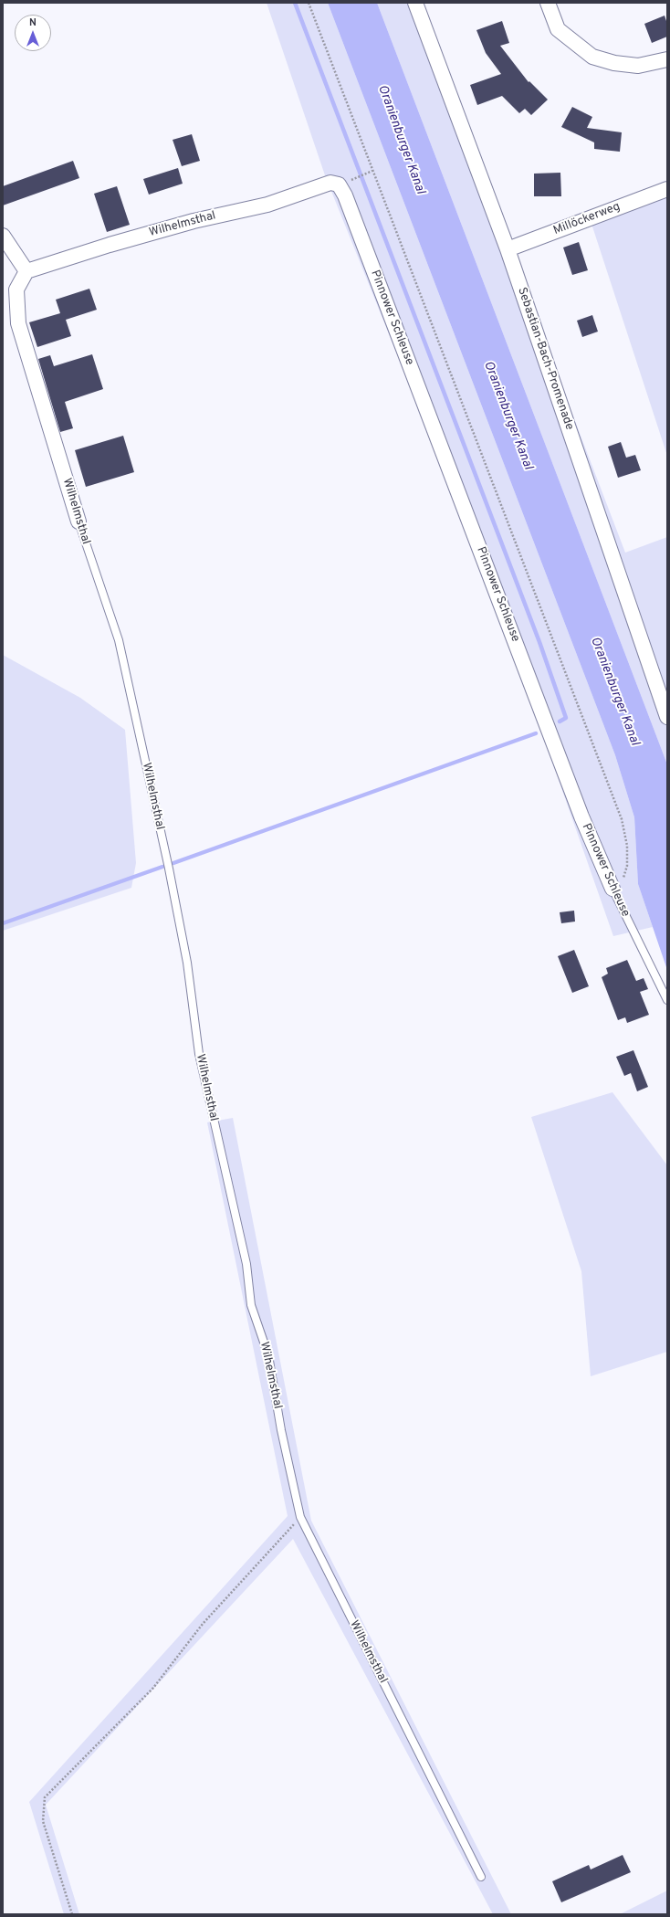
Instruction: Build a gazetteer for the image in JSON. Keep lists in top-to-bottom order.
{
  "streets": {
    "street": [
      "Millöckerweg",
      "Wilhelmsthal",
      "Pinnower Schleuse",
      "Sebastian-Bach-Promenade"
    ]
  },
  "crossings": [
    ["Millöckerweg", "Sebastian-Bach-Promenade"],
    ["Wilhelmsthal", "Pinnower Schleuse"]
  ],
  "water": ["Oranienburger Kanal"],
  "north": "top"
}
